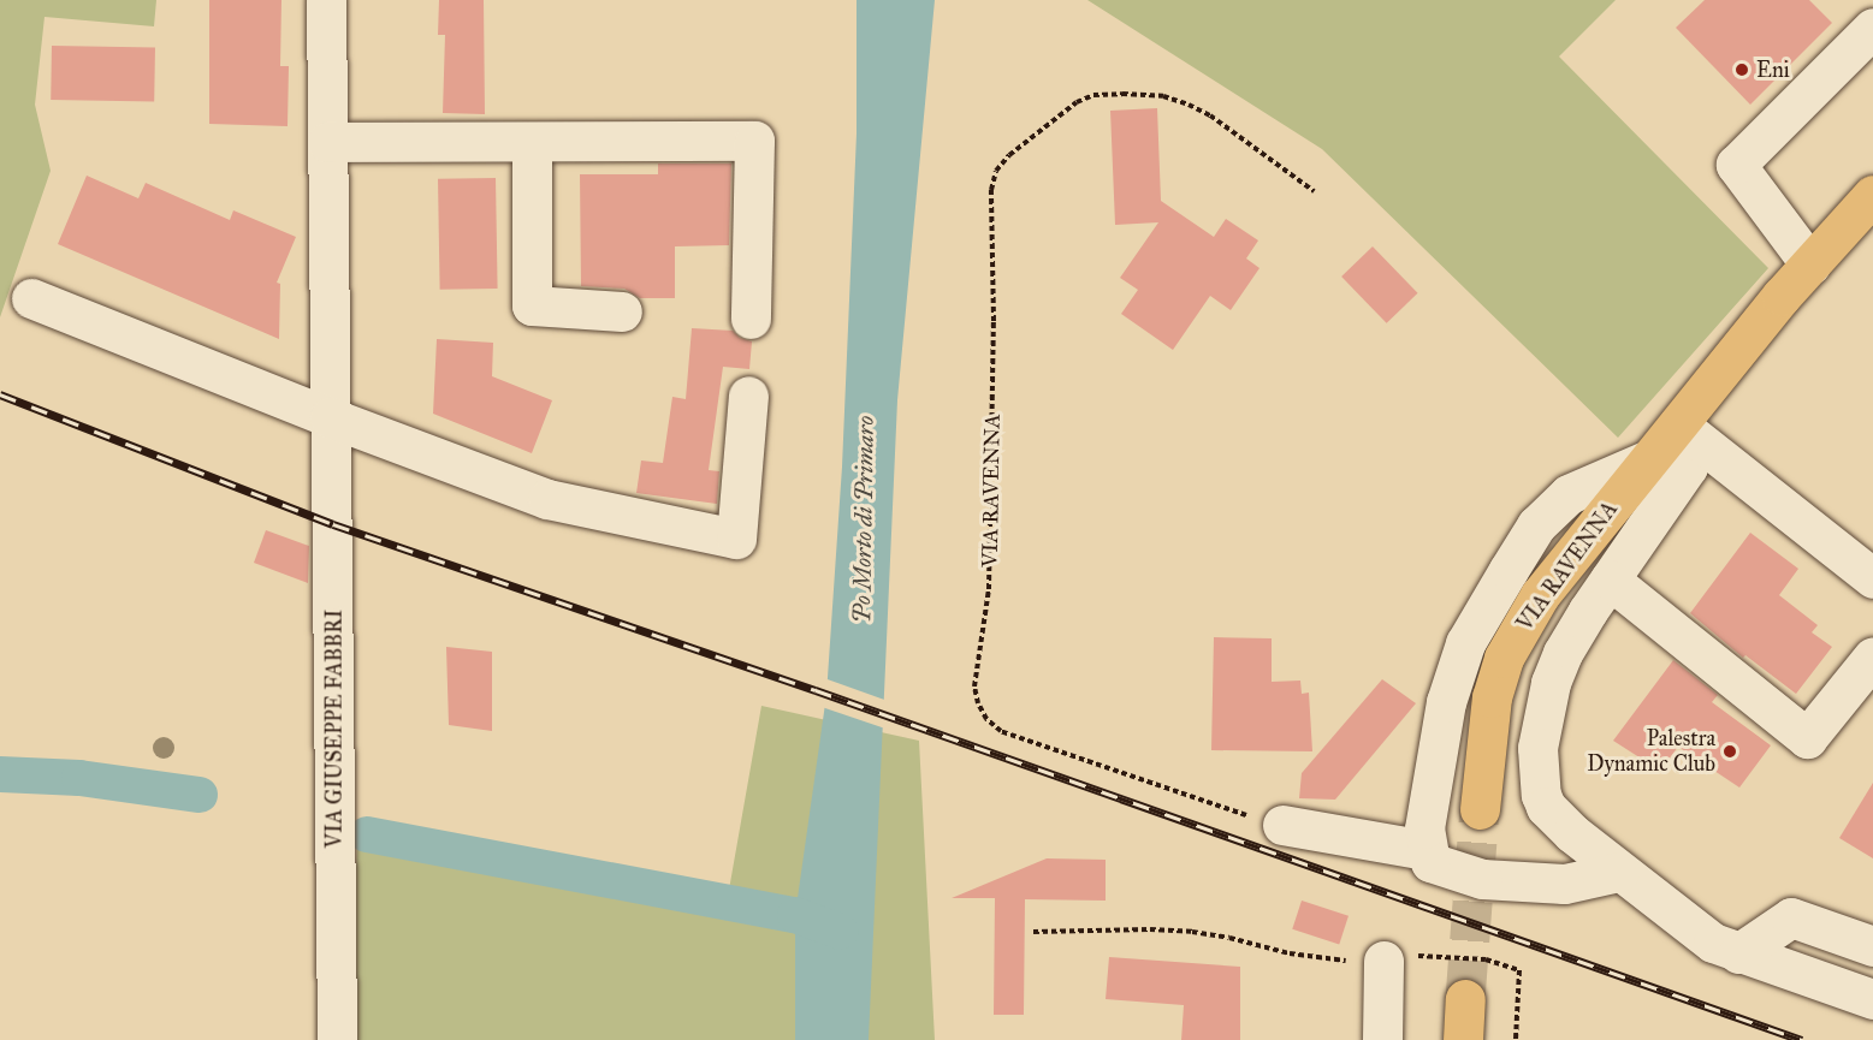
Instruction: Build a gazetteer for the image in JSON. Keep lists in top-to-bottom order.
{
  "streets": {
    "main road": ["VIA RAVENNA"],
    "street": ["VIA GIUSEPPE FABBRI"]
  },
  "water": ["Po Morto di Primaro"],
  "places": ["Eni", "Palestra Dynamic Club"]
}
